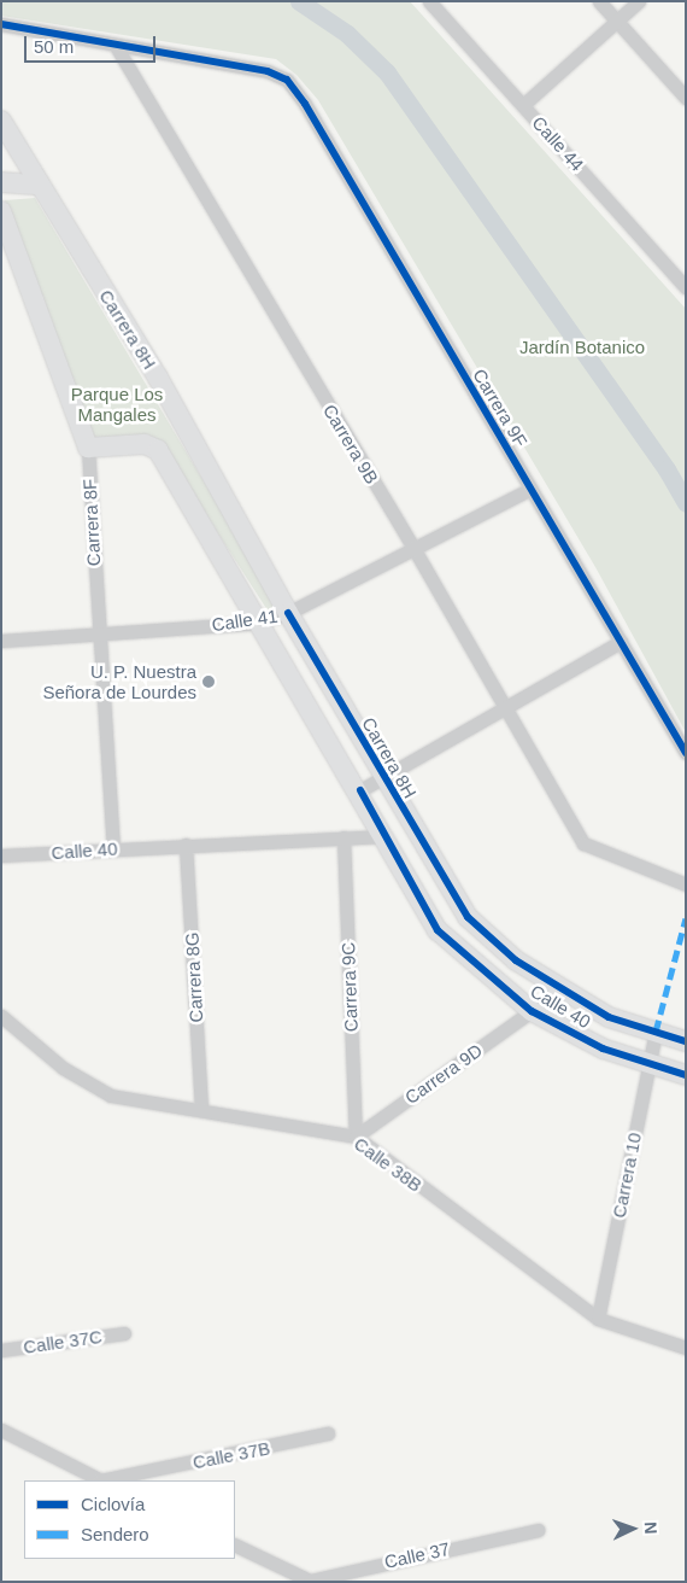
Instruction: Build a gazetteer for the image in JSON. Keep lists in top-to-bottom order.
{
  "streets": {
    "street": [
      "Calle 44",
      "Carrera 8H",
      "Carrera 9F",
      "Carrera 9B",
      "Carrera 8F",
      "Calle 41",
      "Calle 40",
      "Carrera 8G",
      "Carrera 9C",
      "Carrera 9D",
      "Calle 38B",
      "Carrera 10",
      "Calle 37C",
      "Calle 37B",
      "Calle 37"
    ]
  },
  "crossings": [
    ["Carrera 8H", "Calle 41"],
    ["Carrera 8H", "Calle 40"],
    ["Carrera 9F", "Carrera 9B"],
    ["Carrera 9F", "Calle 41"],
    ["Carrera 9B", "Calle 41"],
    ["Carrera 8F", "Calle 41"],
    ["Carrera 8F", "Calle 40"],
    ["Calle 40", "Carrera 8G"],
    ["Calle 40", "Carrera 9C"],
    ["Calle 40", "Carrera 9D"],
    ["Calle 40", "Carrera 10"],
    ["Carrera 8G", "Calle 38B"],
    ["Carrera 9C", "Carrera 9D"],
    ["Carrera 9C", "Calle 38B"],
    ["Carrera 9D", "Calle 38B"],
    ["Calle 38B", "Carrera 10"]
  ],
  "parks": ["Jardín Botanico", "Parque Los Mangales"],
  "places": ["U. P. Nuestra Señora de Lourdes"],
  "legend": ["Ciclovía", "Sendero"],
  "scale_bar": "50 m",
  "north": "right"
}
